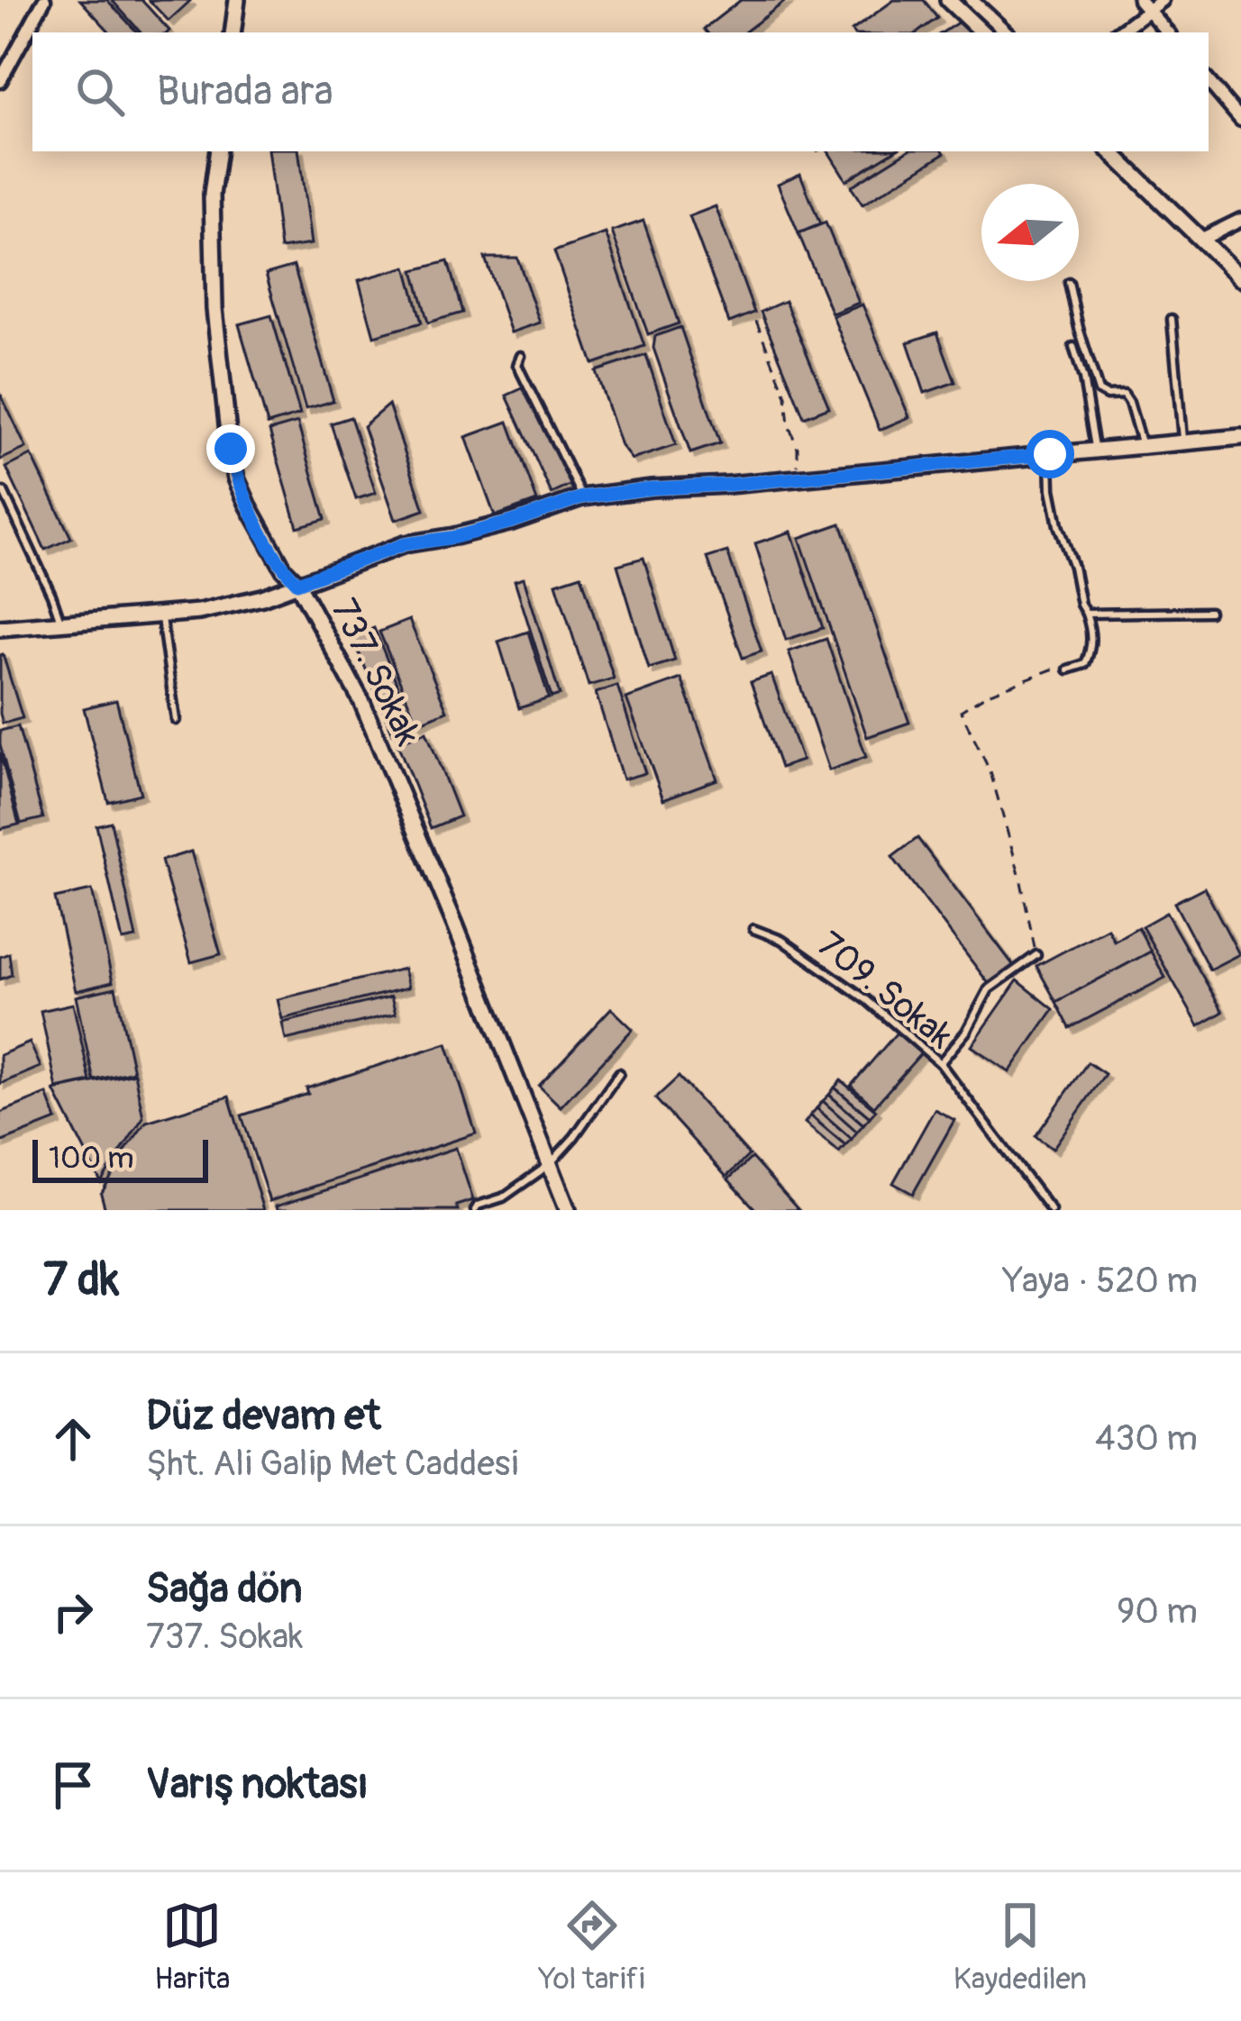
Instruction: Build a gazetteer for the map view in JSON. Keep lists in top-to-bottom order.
{
  "streets": {
    "street": ["737. Sokak"],
    "lane": ["709. Sokak"]
  },
  "scale_bar": "100 m",
  "north": "left",
  "page": {
    "search": "Burada ara",
    "scale": "100 m",
    "heading": ["7 dk", "Yaya · 520 m"],
    "list": [
      ["Düz devam et", "Şht. Ali Galip Met Caddesi", "430 m"],
      ["Sağa dön", "737. Sokak", "90 m"],
      "Varış noktası"
    ],
    "nav": ["Harita", "Yol tarifi", "Kaydedilen"]
  }
}
